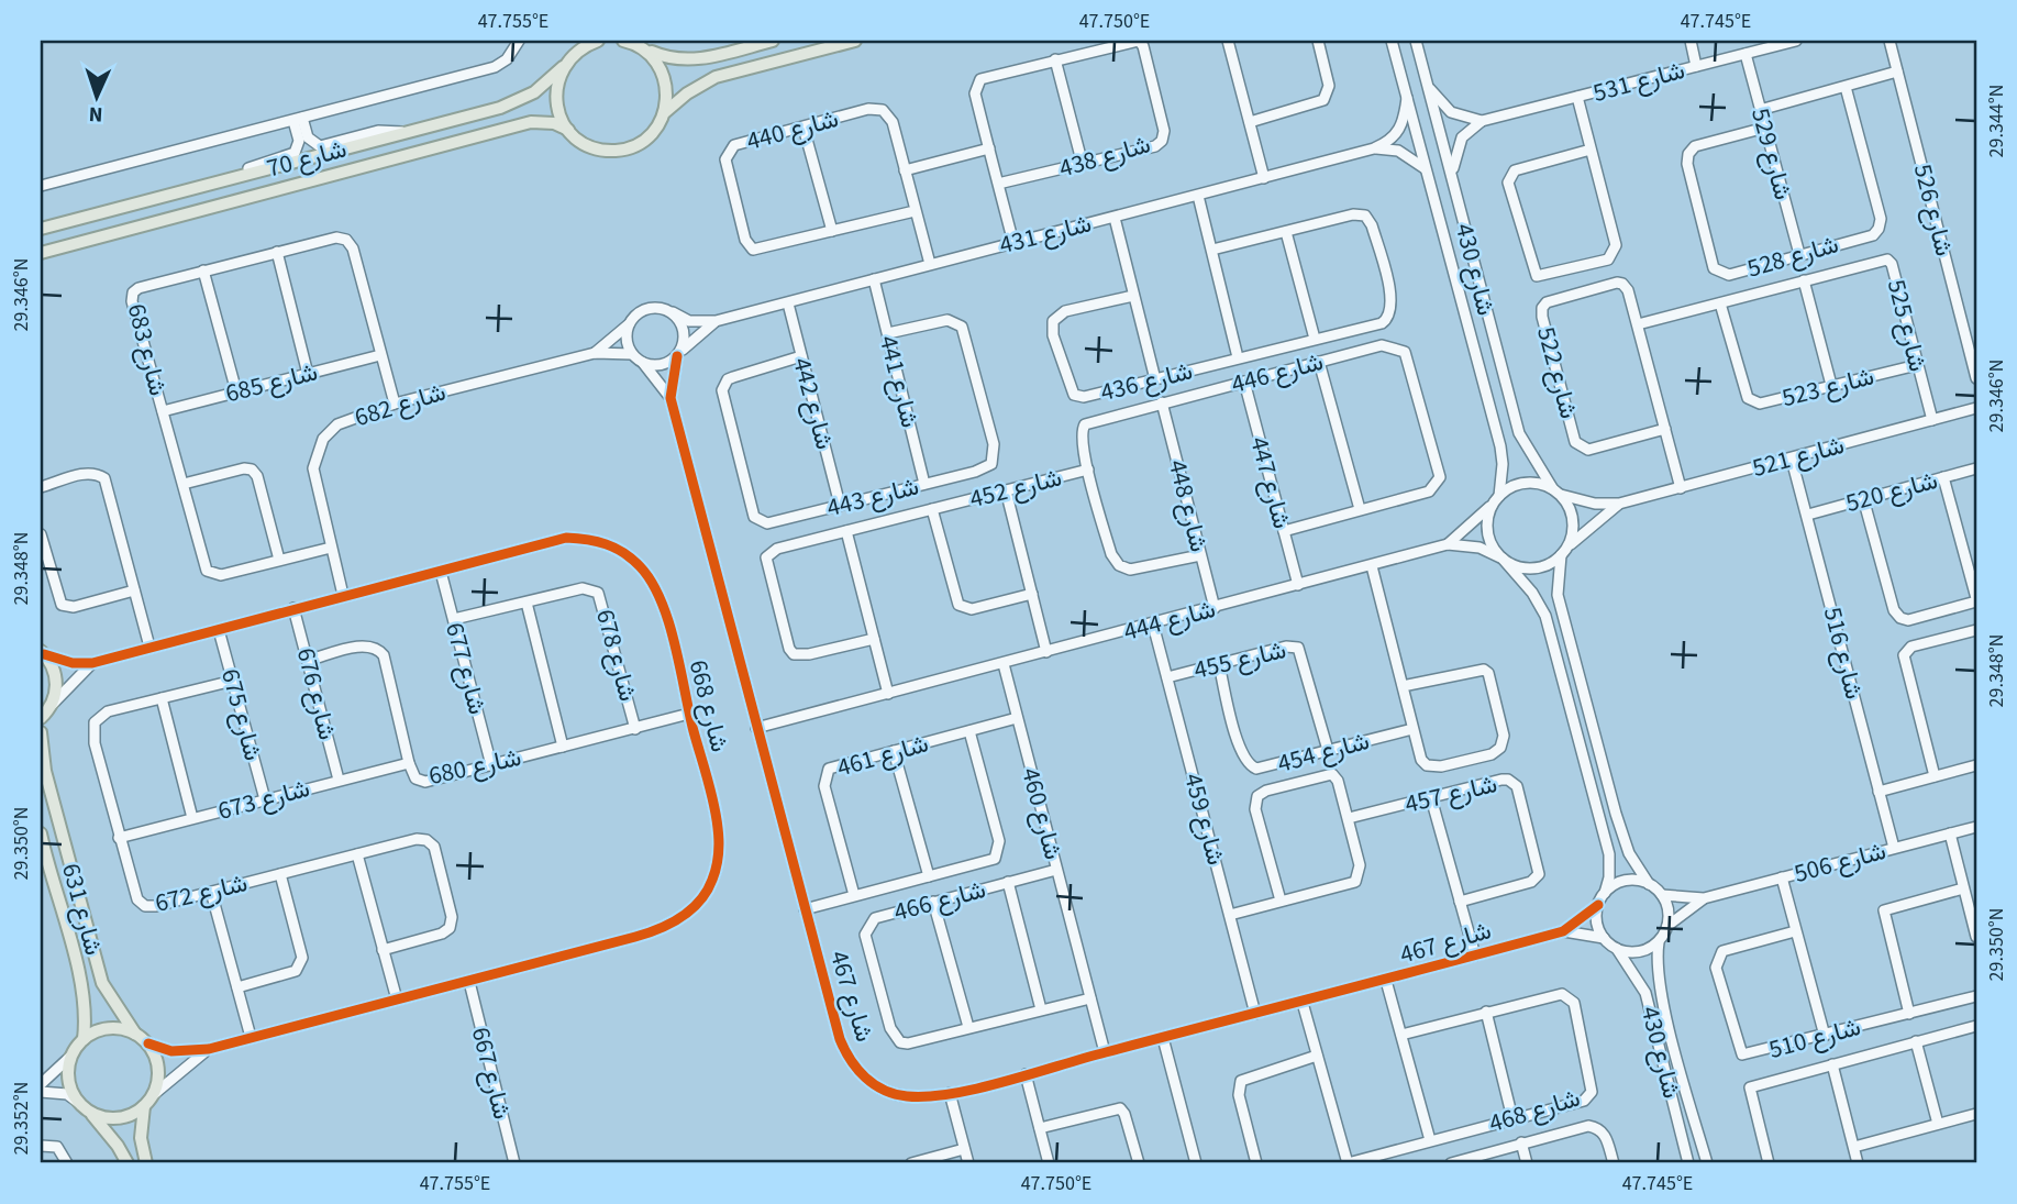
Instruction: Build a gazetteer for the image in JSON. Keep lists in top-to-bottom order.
{
  "streets": {
    "main road": ["شارع 70", "شارع 631"],
    "street": [
      "شارع 531",
      "شارع 440",
      "شارع 529",
      "شارع 438",
      "شارع 526",
      "شارع 431",
      "شارع 528",
      "شارع 430",
      "شارع 525",
      "شارع 683",
      "شارع 446",
      "شارع 522",
      "شارع 441",
      "شارع 436",
      "شارع 685",
      "شارع 523",
      "شارع 442",
      "شارع 682",
      "شارع 521",
      "شارع 447",
      "شارع 452",
      "شارع 520",
      "شارع 443",
      "شارع 448",
      "شارع 444",
      "شارع 516",
      "شارع 678",
      "شارع 455",
      "شارع 677",
      "شارع 676",
      "شارع 668",
      "شارع 675",
      "شارع 454",
      "شارع 461",
      "شارع 680",
      "شارع 457",
      "شارع 673",
      "شارع 460",
      "شارع 459",
      "شارع 506",
      "شارع 672",
      "شارع 466",
      "شارع 467",
      "شارع 510",
      "شارع 667",
      "شارع 468"
    ]
  },
  "crossings": [
    ["شارع 531", "شارع 529"],
    ["شارع 440", "شارع 431"],
    ["شارع 529", "شارع 528"],
    ["شارع 438", "شارع 431"],
    ["شارع 431", "شارع 430"],
    ["شارع 431", "شارع 441"],
    ["شارع 431", "شارع 442"],
    ["شارع 431", "شارع 682"],
    ["شارع 431", "شارع 467"],
    ["شارع 430", "شارع 521"],
    ["شارع 430", "شارع 444"],
    ["شارع 430", "شارع 506"],
    ["شارع 430", "شارع 467"],
    ["شارع 525", "شارع 522"],
    ["شارع 525", "شارع 523"],
    ["شارع 525", "شارع 521"],
    ["شارع 683", "شارع 685"],
    ["شارع 683", "شارع 682"],
    ["شارع 446", "شارع 447"],
    ["شارع 446", "شارع 452"],
    ["شارع 446", "شارع 448"],
    ["شارع 522", "شارع 521"],
    ["شارع 441", "شارع 443"],
    ["شارع 442", "شارع 443"],
    ["شارع 682", "شارع 668"],
    ["شارع 682", "شارع 467"],
    ["شارع 521", "شارع 444"],
    ["شارع 521", "شارع 516"],
    ["شارع 447", "شارع 444"],
    ["شارع 520", "شارع 516"],
    ["شارع 448", "شارع 444"],
    ["شارع 444", "شارع 460"],
    ["شارع 444", "شارع 459"],
    ["شارع 444", "شارع 467"],
    ["شارع 516", "شارع 506"],
    ["شارع 678", "شارع 677"],
    ["شارع 678", "شارع 680"],
    ["شارع 455", "شارع 454"],
    ["شارع 455", "شارع 459"],
    ["شارع 677", "شارع 668"],
    ["شارع 677", "شارع 680"],
    ["شارع 676", "شارع 668"],
    ["شارع 676", "شارع 680"],
    ["شارع 676", "شارع 673"],
    ["شارع 668", "شارع 675"],
    ["شارع 668", "شارع 680"],
    ["شارع 668", "شارع 631"],
    ["شارع 668", "شارع 667"],
    ["شارع 675", "شارع 673"],
    ["شارع 675", "شارع 672"],
    ["شارع 461", "شارع 460"],
    ["شارع 680", "شارع 673"],
    ["شارع 673", "شارع 672"],
    ["شارع 460", "شارع 466"],
    ["شارع 460", "شارع 467"],
    ["شارع 459", "شارع 467"],
    ["شارع 506", "شارع 467"]
  ],
  "north": "bottom",
  "coordinates": [
    "47.755°E",
    "47.750°E",
    "47.745°E",
    "29.344°N",
    "29.346°N",
    "29.348°N",
    "29.350°N",
    "29.352°N"
  ]
}
